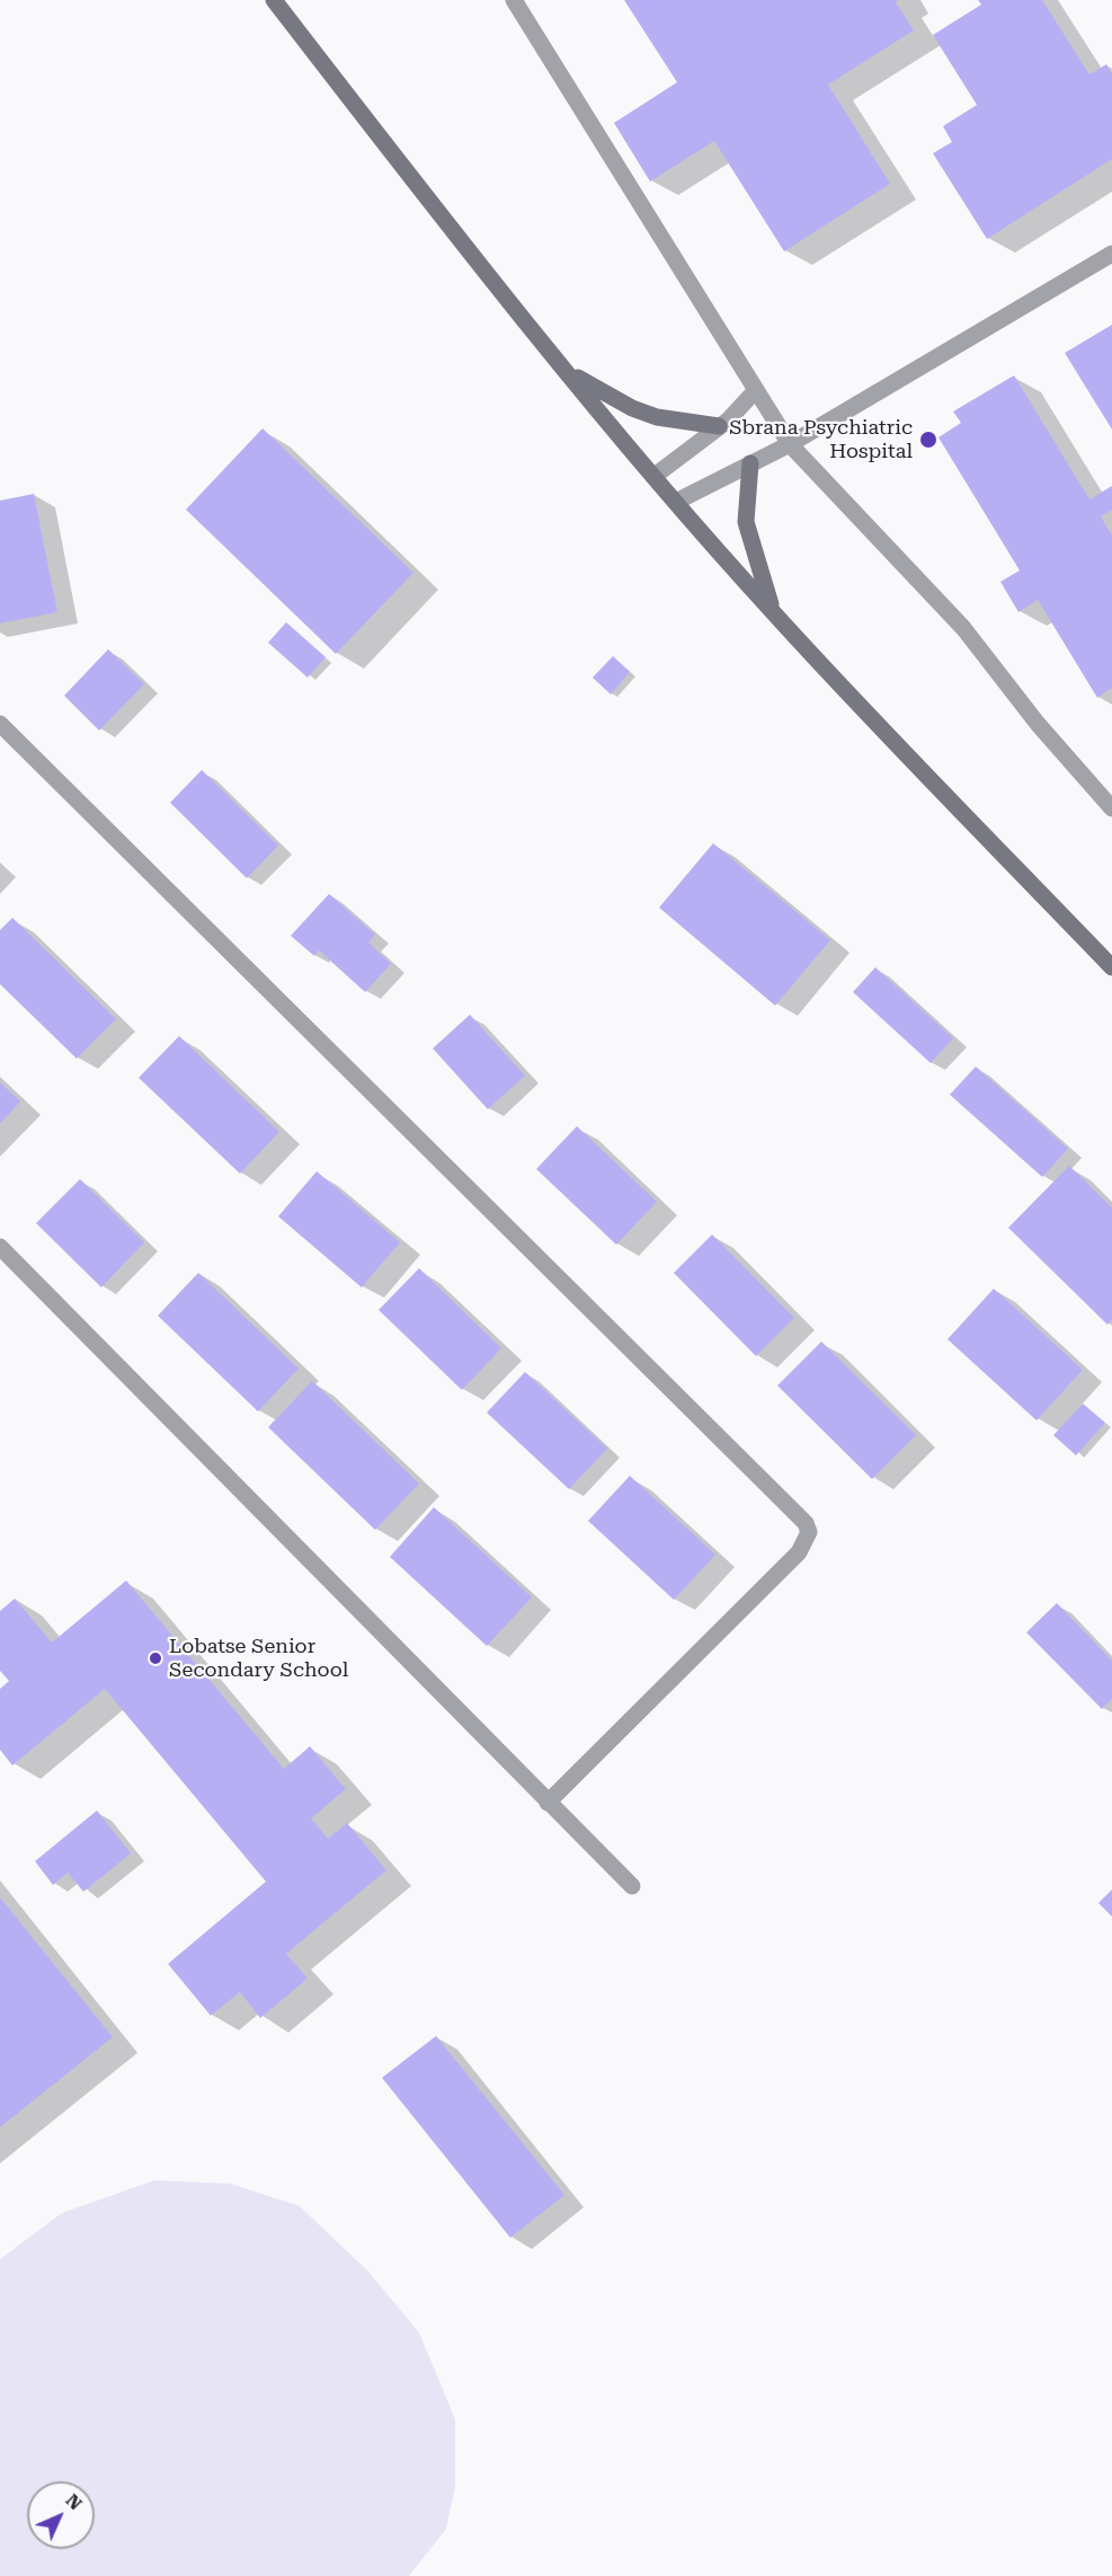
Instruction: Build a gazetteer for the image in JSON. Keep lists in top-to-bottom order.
{
  "places": ["Sbrana Psychiatric Hospital", "Lobatse Senior Secondary School"],
  "north": "top right"
}
